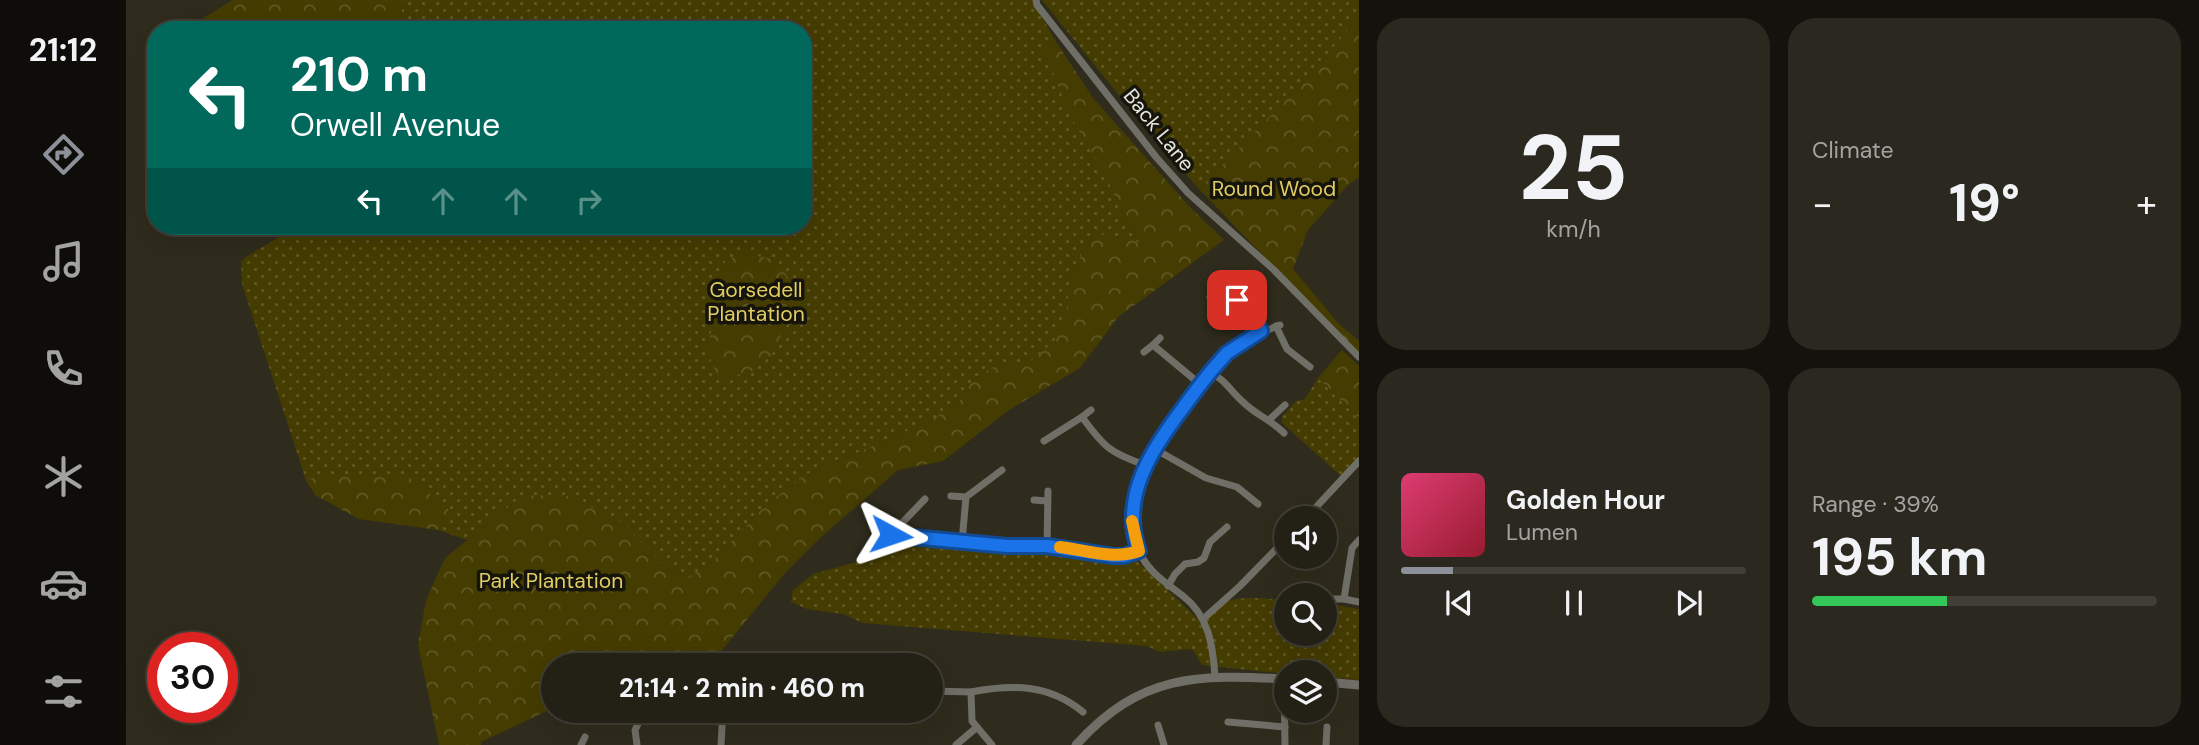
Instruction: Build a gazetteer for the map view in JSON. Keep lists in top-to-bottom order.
{
  "streets": {
    "street": ["Back Lane"]
  },
  "parks": ["Round Wood", "Gorsedell Plantation", "Park Plantation"],
  "page": {
    "tabs": "21:12",
    "tile": [
      ["25", "km/h"],
      "Climate",
      ["Range · 39%", "195 km"]
    ],
    "turn": ["210 m", "Orwell Avenue"],
    "heat": ["−", "19°", "+"],
    "song": ["Golden Hour", "Lumen"],
    "limit": "30",
    "trip": "21:14 · 2 min · 460 m"
  }
}
